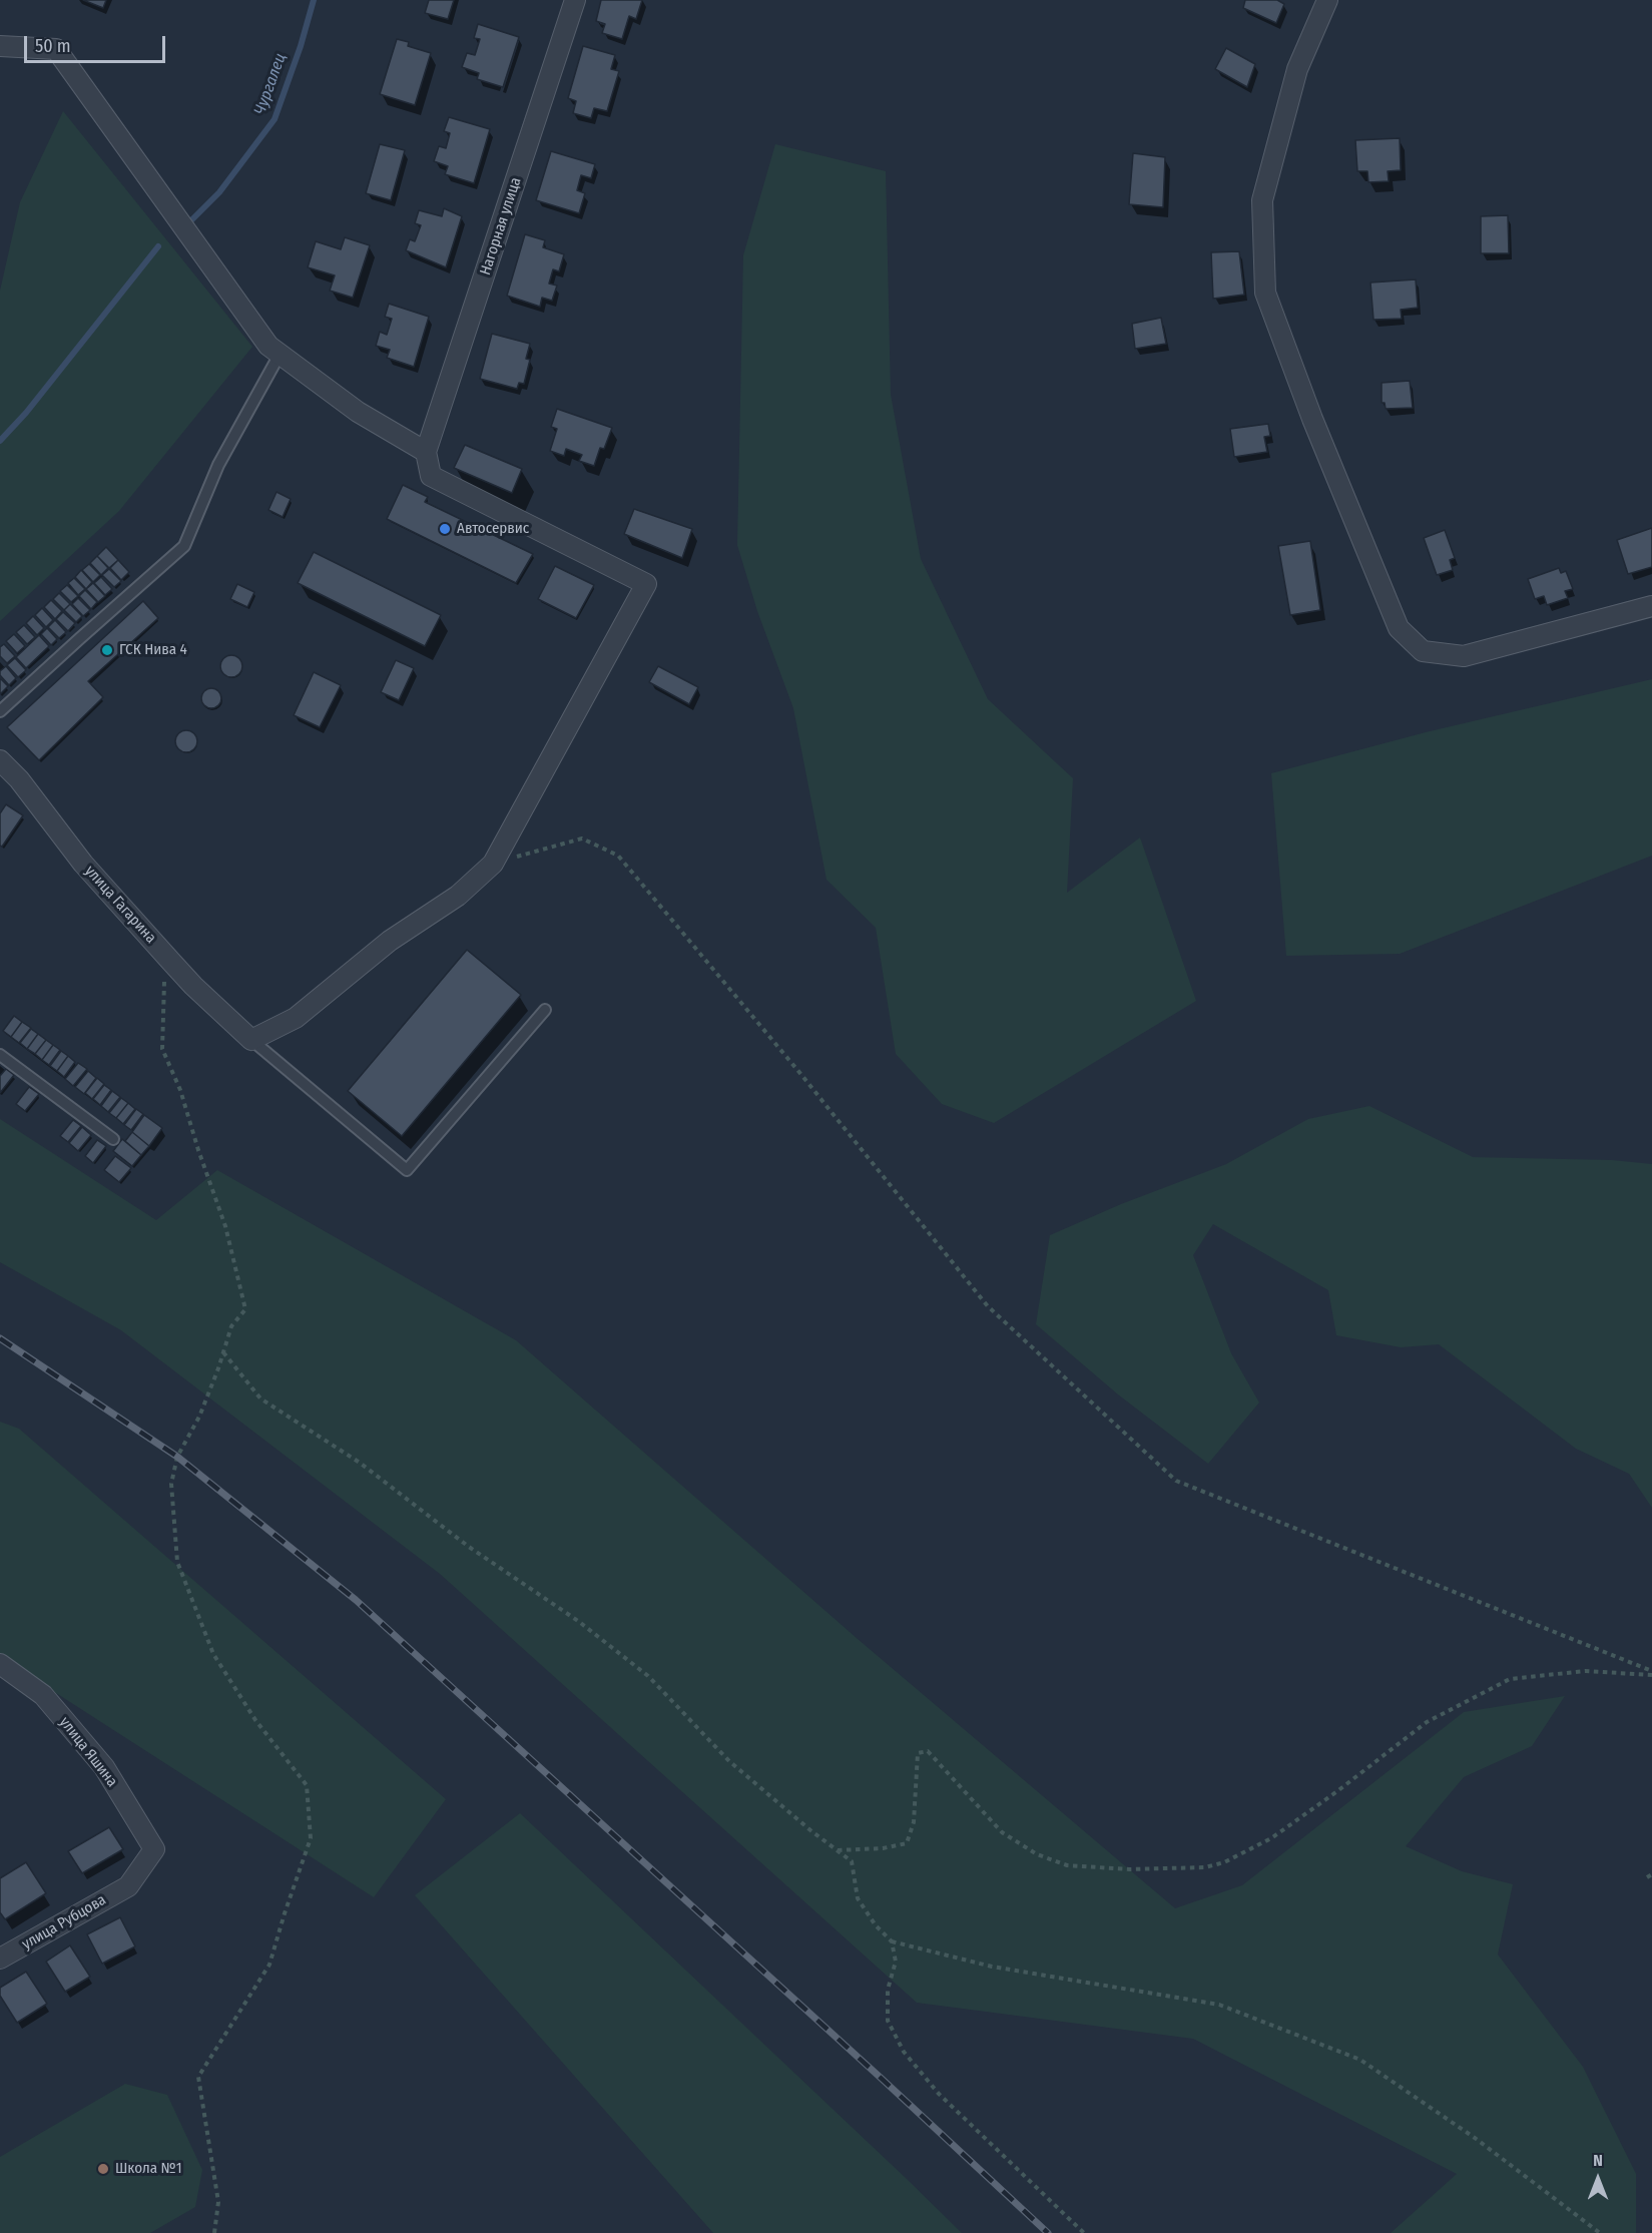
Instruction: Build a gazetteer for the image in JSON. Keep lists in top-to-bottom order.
{
  "streets": {
    "street": [
      "Нагорная улица",
      "улица Гагарина",
      "улица Яшина",
      "улица Рубцова"
    ]
  },
  "crossings": [
    ["улица Яшина", "улица Рубцова"]
  ],
  "water": ["Чургалец"],
  "places": ["Автосервис", "ГСК Нива 4", "Школа №1"],
  "scale_bar": "50 m",
  "north": "top"
}
